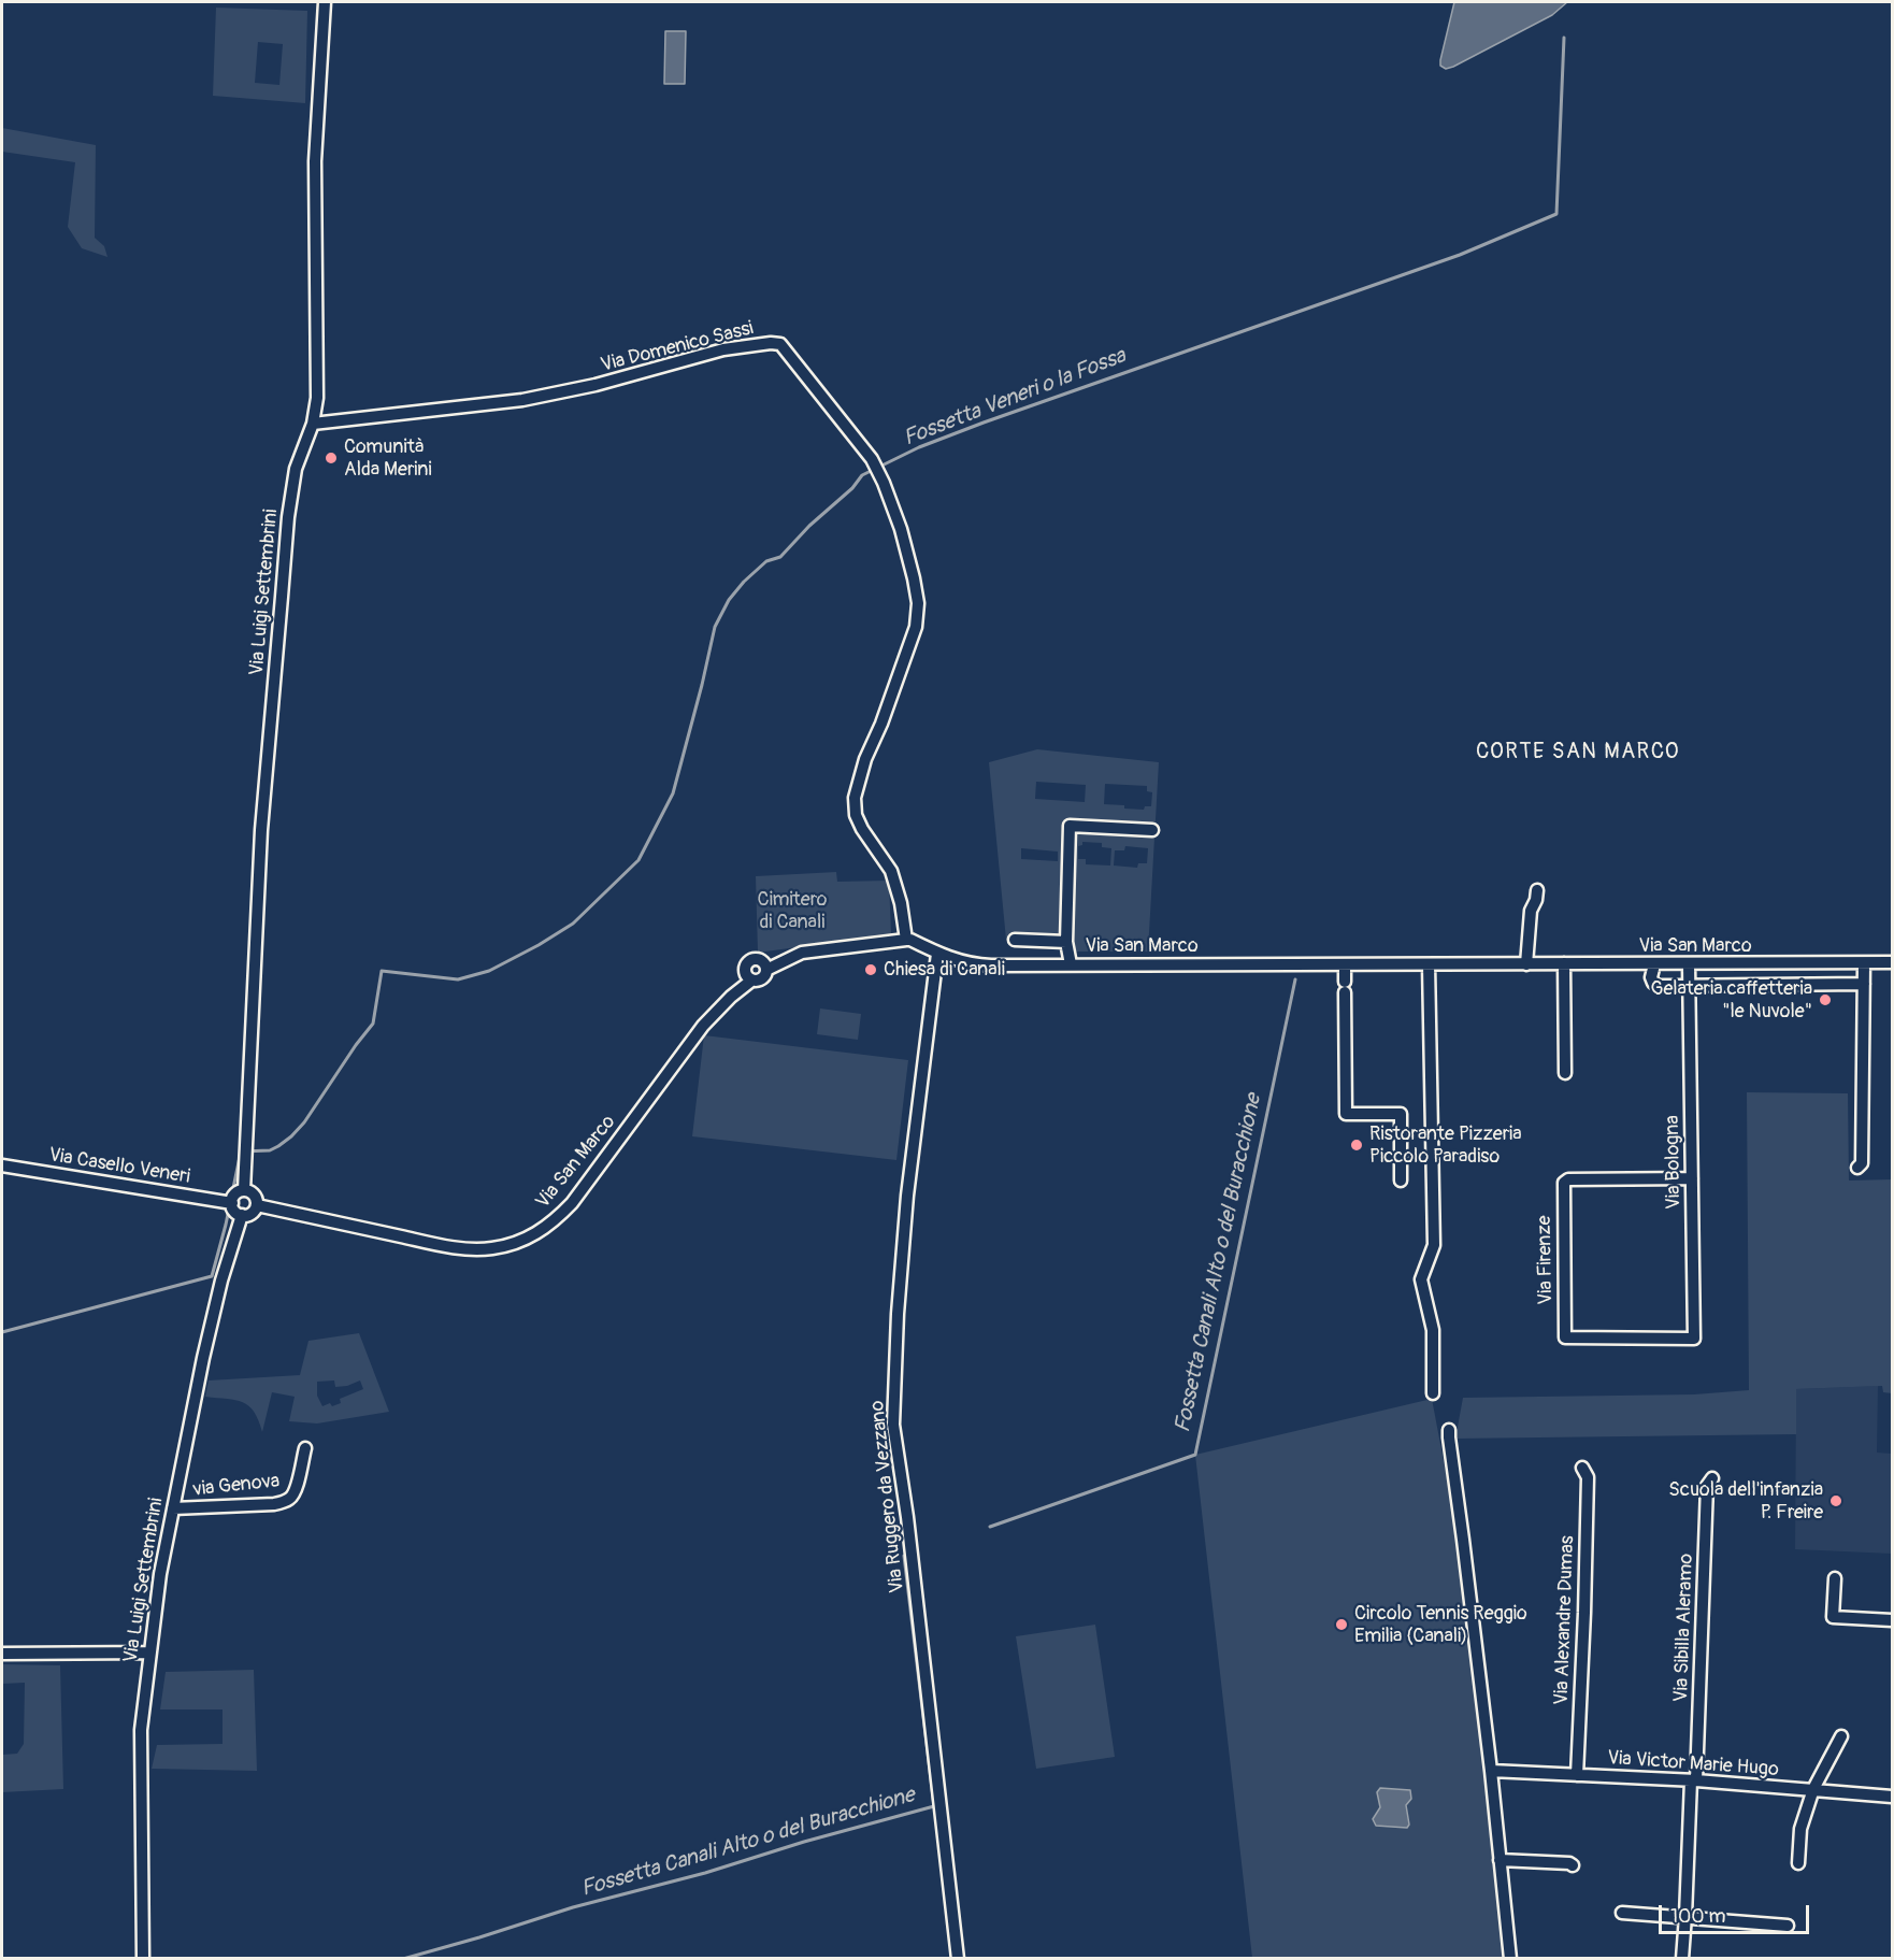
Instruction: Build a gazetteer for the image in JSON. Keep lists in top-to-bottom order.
{
  "streets": {
    "street": [
      "Via Domenico Sassi",
      "Via Luigi Settembrini",
      "Via San Marco",
      "Via Bologna",
      "Via Casello Veneri",
      "Via Firenze",
      "via Genova",
      "Via Ruggero da Vezzano",
      "Via Alexandre Dumas",
      "Via Sibilla Aleramo",
      "Via Victor Marie Hugo"
    ]
  },
  "crossings": [
    ["Via Domenico Sassi", "Via Luigi Settembrini"],
    ["Via Domenico Sassi", "Via San Marco"],
    ["Via Luigi Settembrini", "Via San Marco"],
    ["Via Luigi Settembrini", "Via Casello Veneri"],
    ["Via Luigi Settembrini", "via Genova"],
    ["Via San Marco", "Via Bologna"],
    ["Via San Marco", "Via Casello Veneri"],
    ["Via San Marco", "Via Ruggero da Vezzano"],
    ["Via Bologna", "Via Firenze"],
    ["Via Alexandre Dumas", "Via Victor Marie Hugo"],
    ["Via Sibilla Aleramo", "Via Victor Marie Hugo"]
  ],
  "districts": ["CORTE SAN MARCO"],
  "water": ["Fossetta Veneri o la Fossa", "Fossetta Canali Alto o del Buracchione"],
  "parks": ["Cimitero di Canali"],
  "places": [
    "Comunità Alda Merini",
    "Chiesa di Canali",
    "Gelateria caffetteria \"le Nuvole\"",
    "Ristorante Pizzeria Piccolo Paradiso",
    "Scuola dell'infanzia P. Freire",
    "Circolo Tennis Reggio Emilia (Canali)"
  ],
  "scale_bar": "100 m"
}
